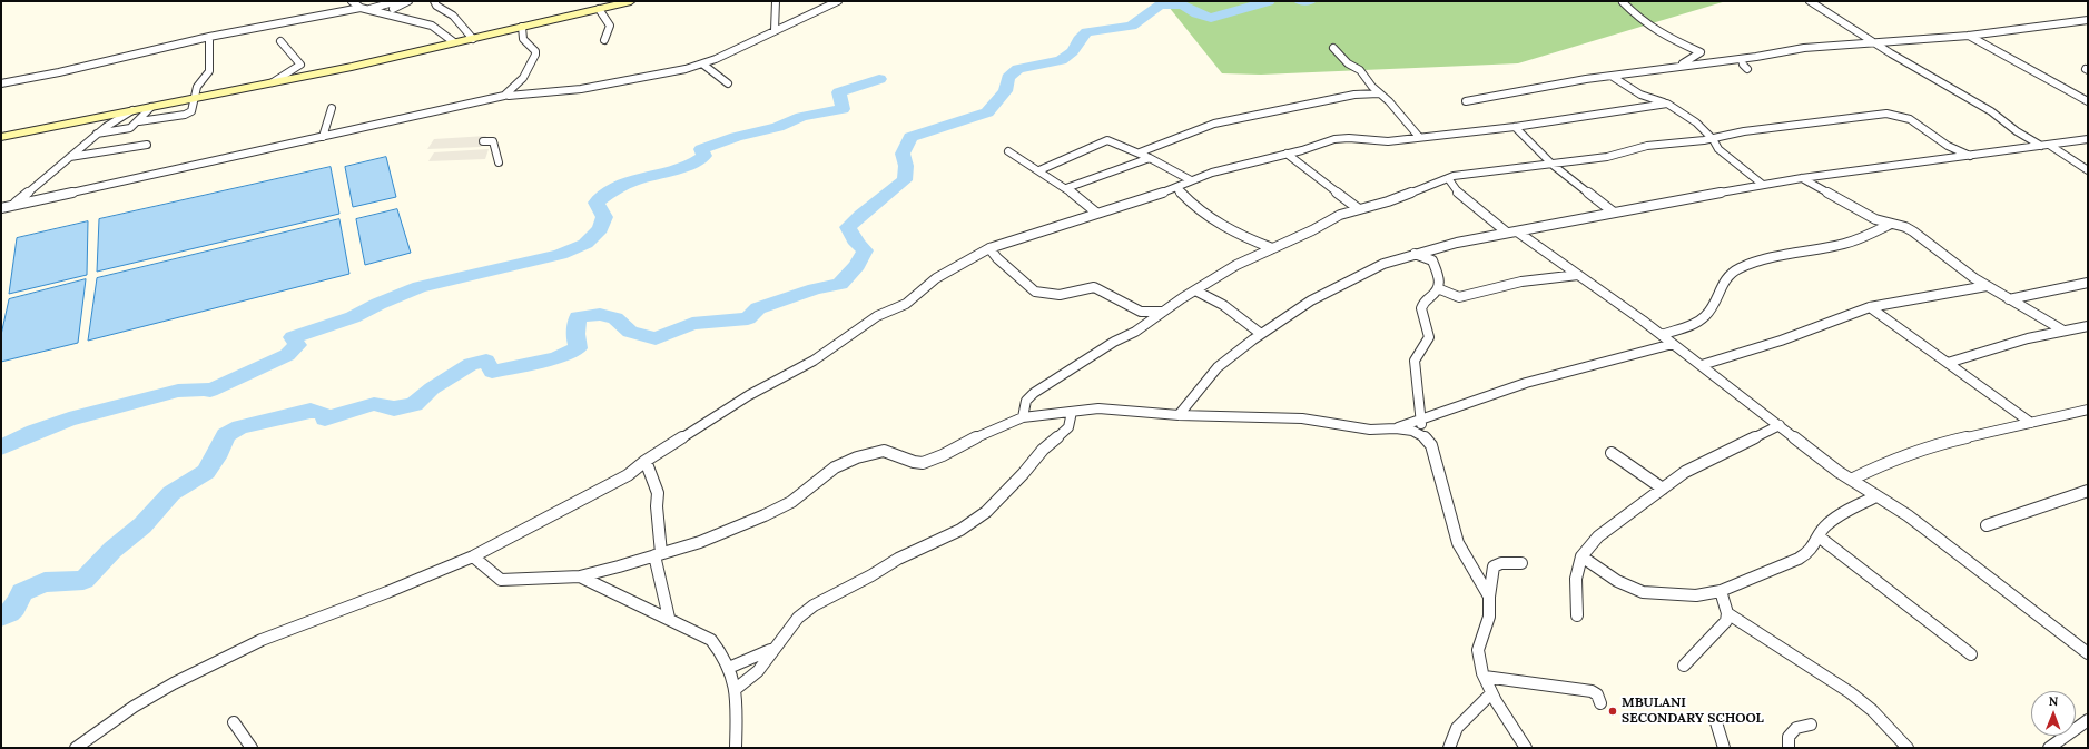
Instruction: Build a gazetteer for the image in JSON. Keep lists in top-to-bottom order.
{
  "places": ["MBULANI SECONDARY SCHOOL"],
  "north": "top"
}
